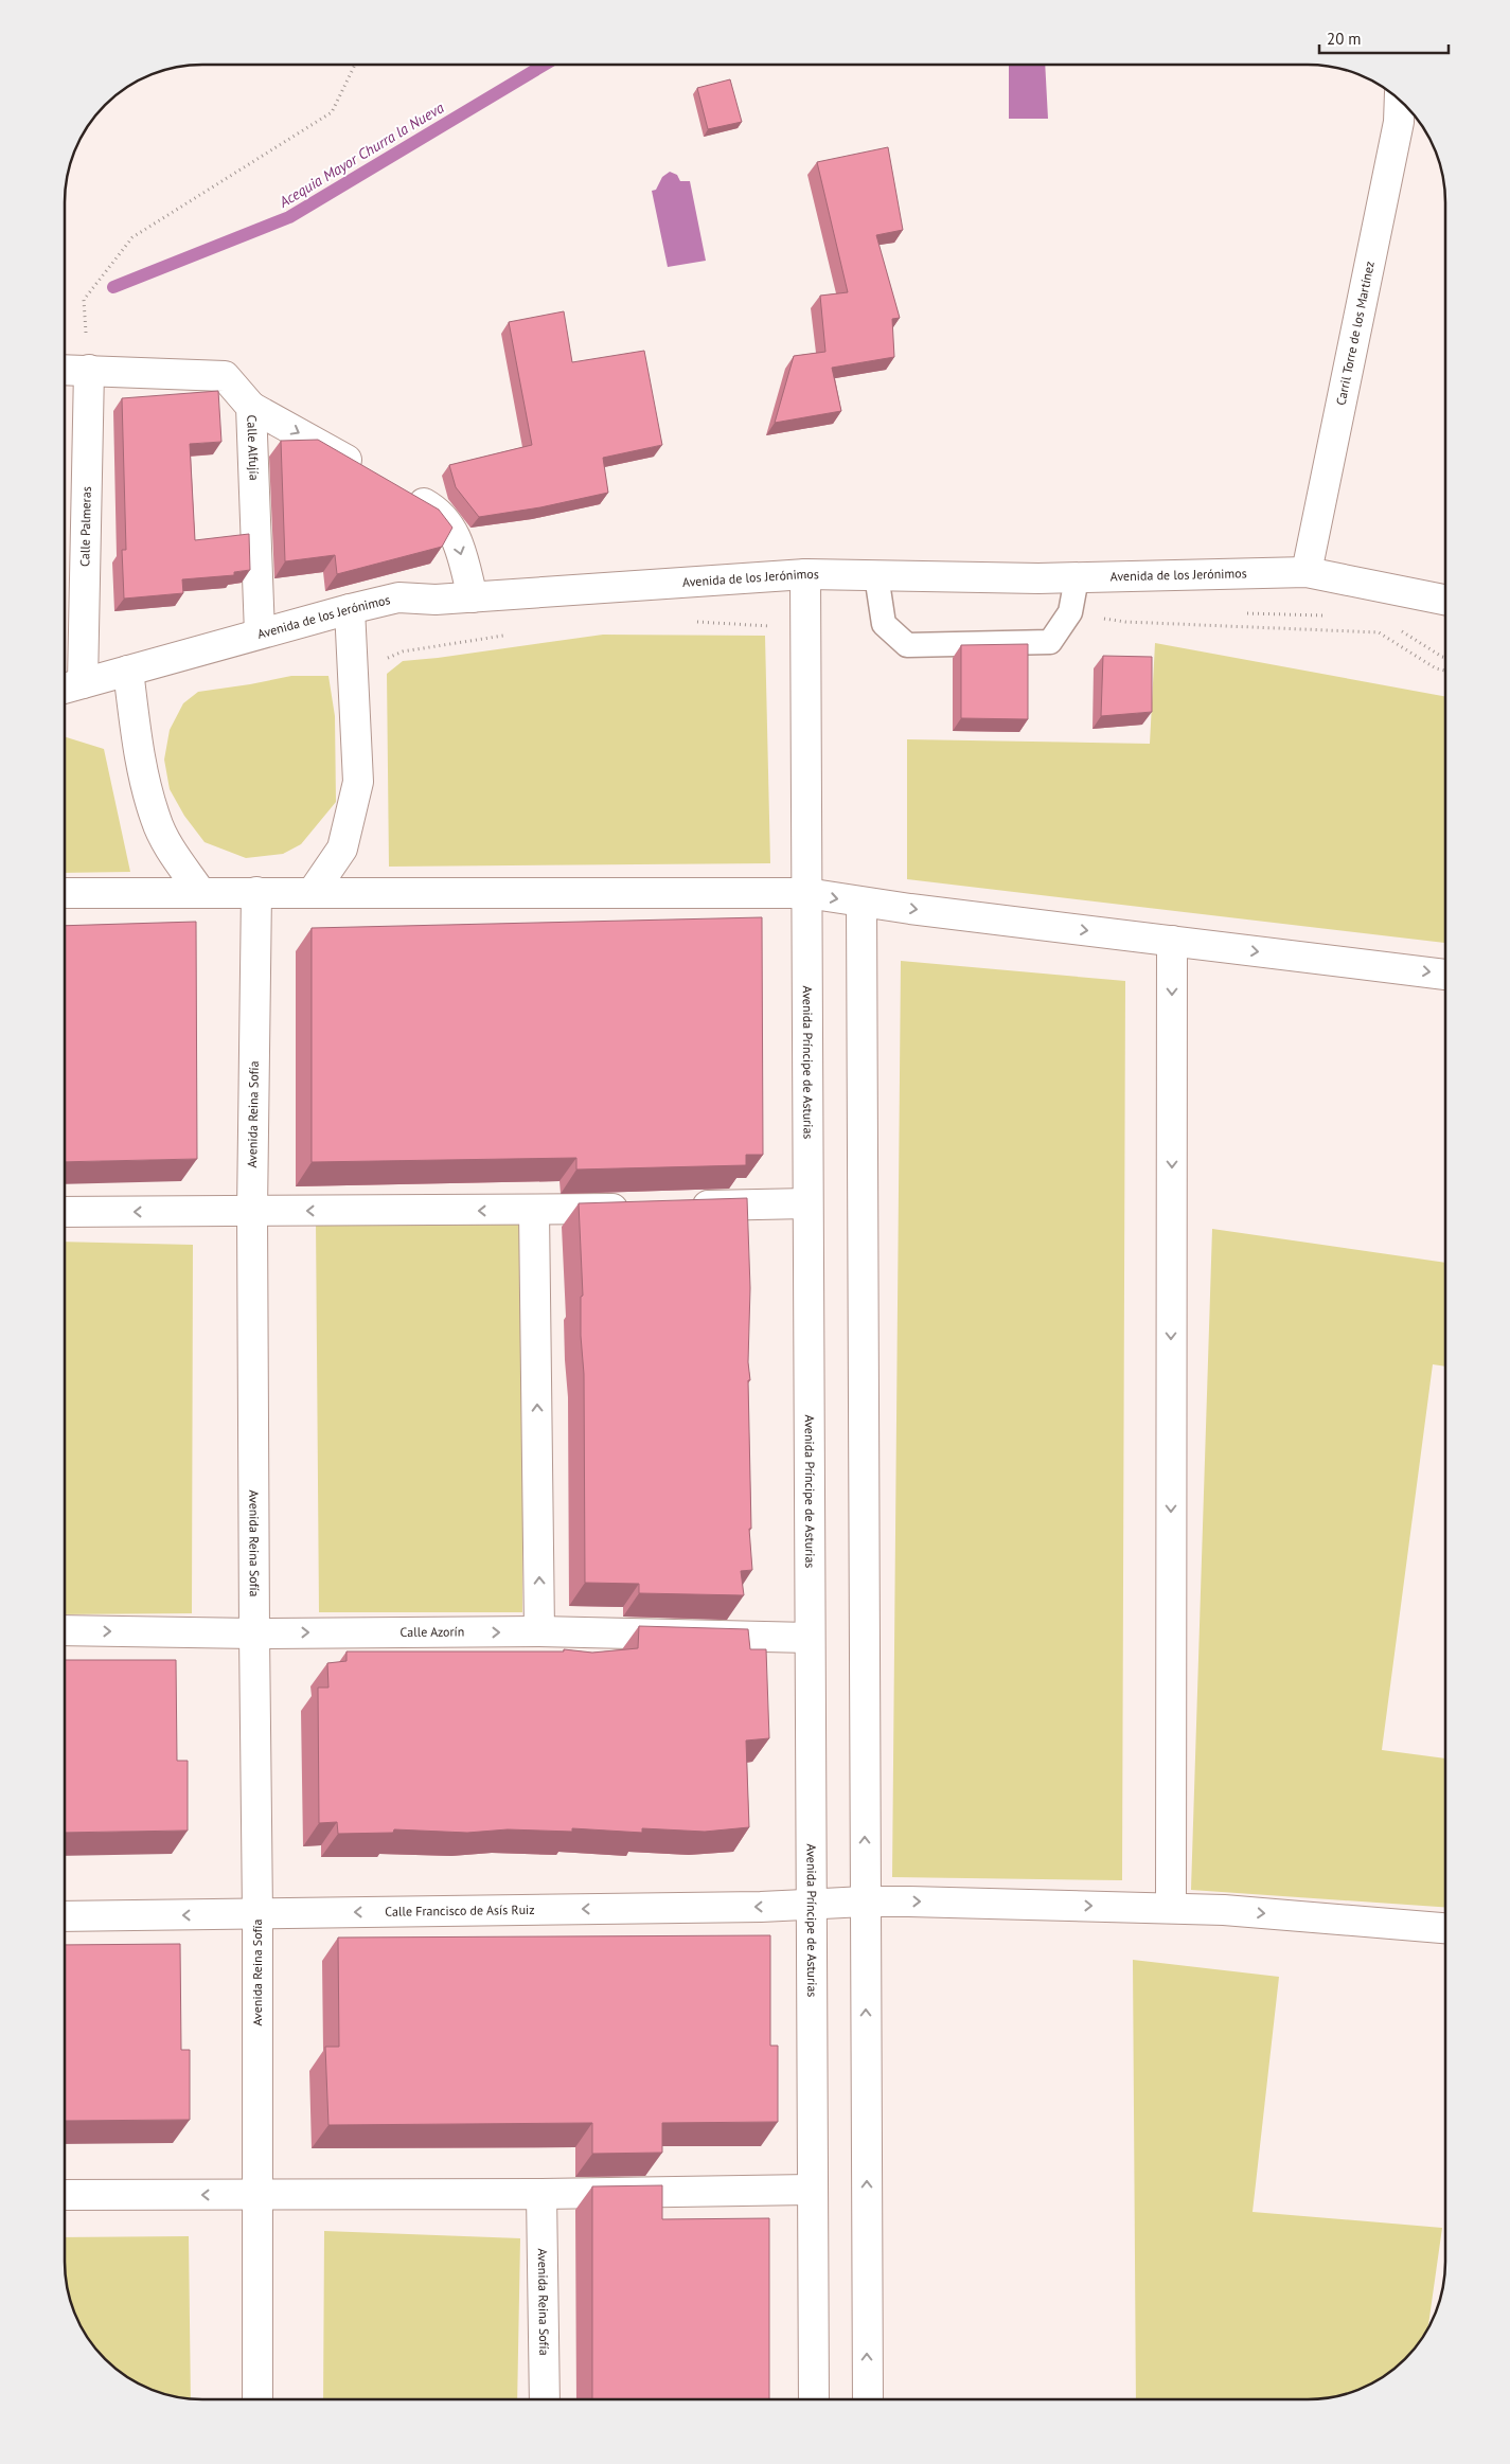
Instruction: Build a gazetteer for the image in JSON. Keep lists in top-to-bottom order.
{
  "streets": {
    "street": [
      "Carril Torre de los Martínez",
      "Calle Alfujía",
      "Calle Palmeras",
      "Avenida de los Jerónimos",
      "Avenida Príncipe de Asturias",
      "Avenida Reina Sofía",
      "Calle Azorín",
      "Calle Francisco de Asís Ruiz"
    ]
  },
  "crossings": [
    ["Carril Torre de los Martínez", "Avenida de los Jerónimos"],
    ["Calle Alfujía", "Calle Palmeras"],
    ["Calle Alfujía", "Avenida de los Jerónimos"],
    ["Calle Palmeras", "Avenida de los Jerónimos"],
    ["Avenida de los Jerónimos", "Avenida Príncipe de Asturias"],
    ["Avenida Príncipe de Asturias", "Calle Azorín"],
    ["Avenida Príncipe de Asturias", "Calle Francisco de Asís Ruiz"],
    ["Avenida Reina Sofía", "Calle Azorín"],
    ["Avenida Reina Sofía", "Calle Francisco de Asís Ruiz"]
  ],
  "one_way": ["Calle Azorín"],
  "water": ["Acequia Mayor Churra la Nueva"],
  "scale_bar": "20 m"
}
